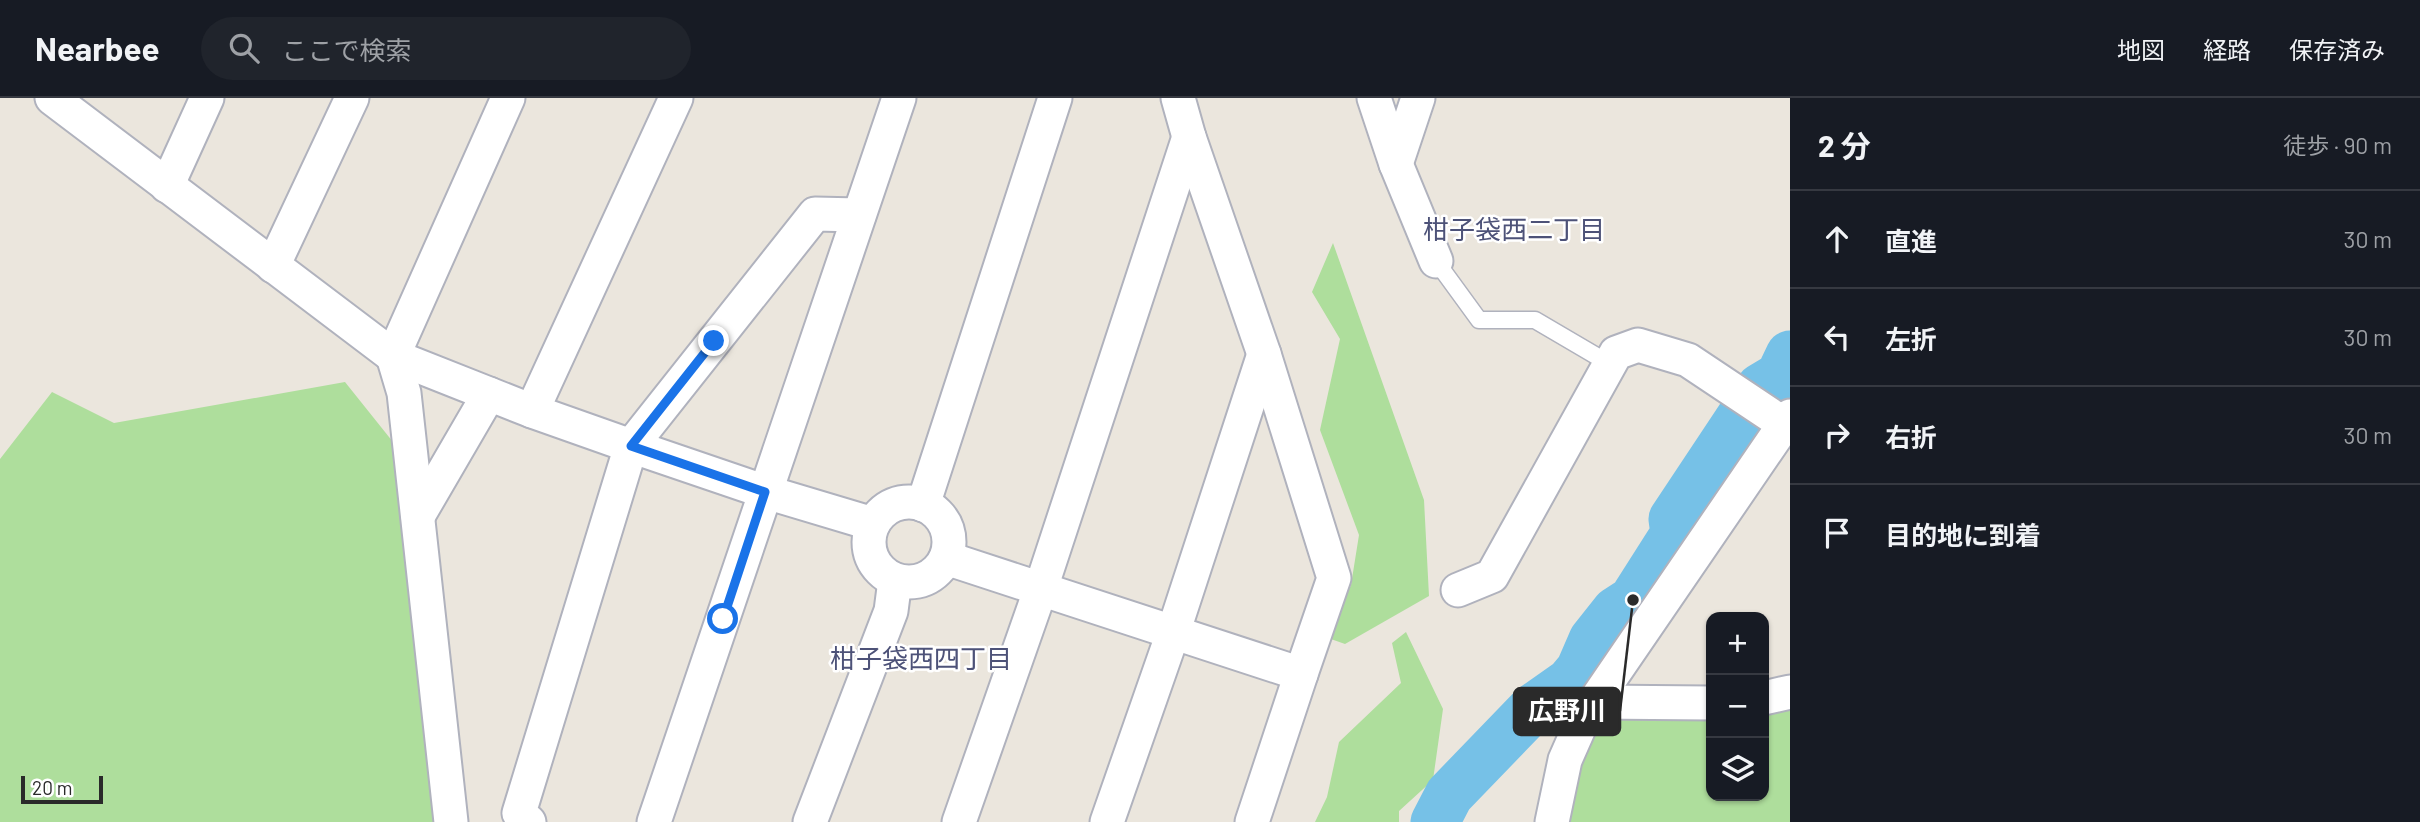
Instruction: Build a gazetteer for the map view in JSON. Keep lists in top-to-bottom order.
{
  "districts": ["柑子袋西二丁目", "柑子袋西四丁目"],
  "places": ["広野川"],
  "scale_bar": "20 m",
  "page": {
    "header": "Nearbee",
    "search": "ここで検索",
    "nav": ["地図", "経路", "保存済み"],
    "heading": ["2 分", "徒歩 · 90 m"],
    "list": [
      ["直進", "30 m"],
      ["左折", "30 m"],
      ["右折", "30 m"],
      "目的地に到着"
    ],
    "map_buttons": ["+", "−"],
    "scale": "20 m"
  }
}
